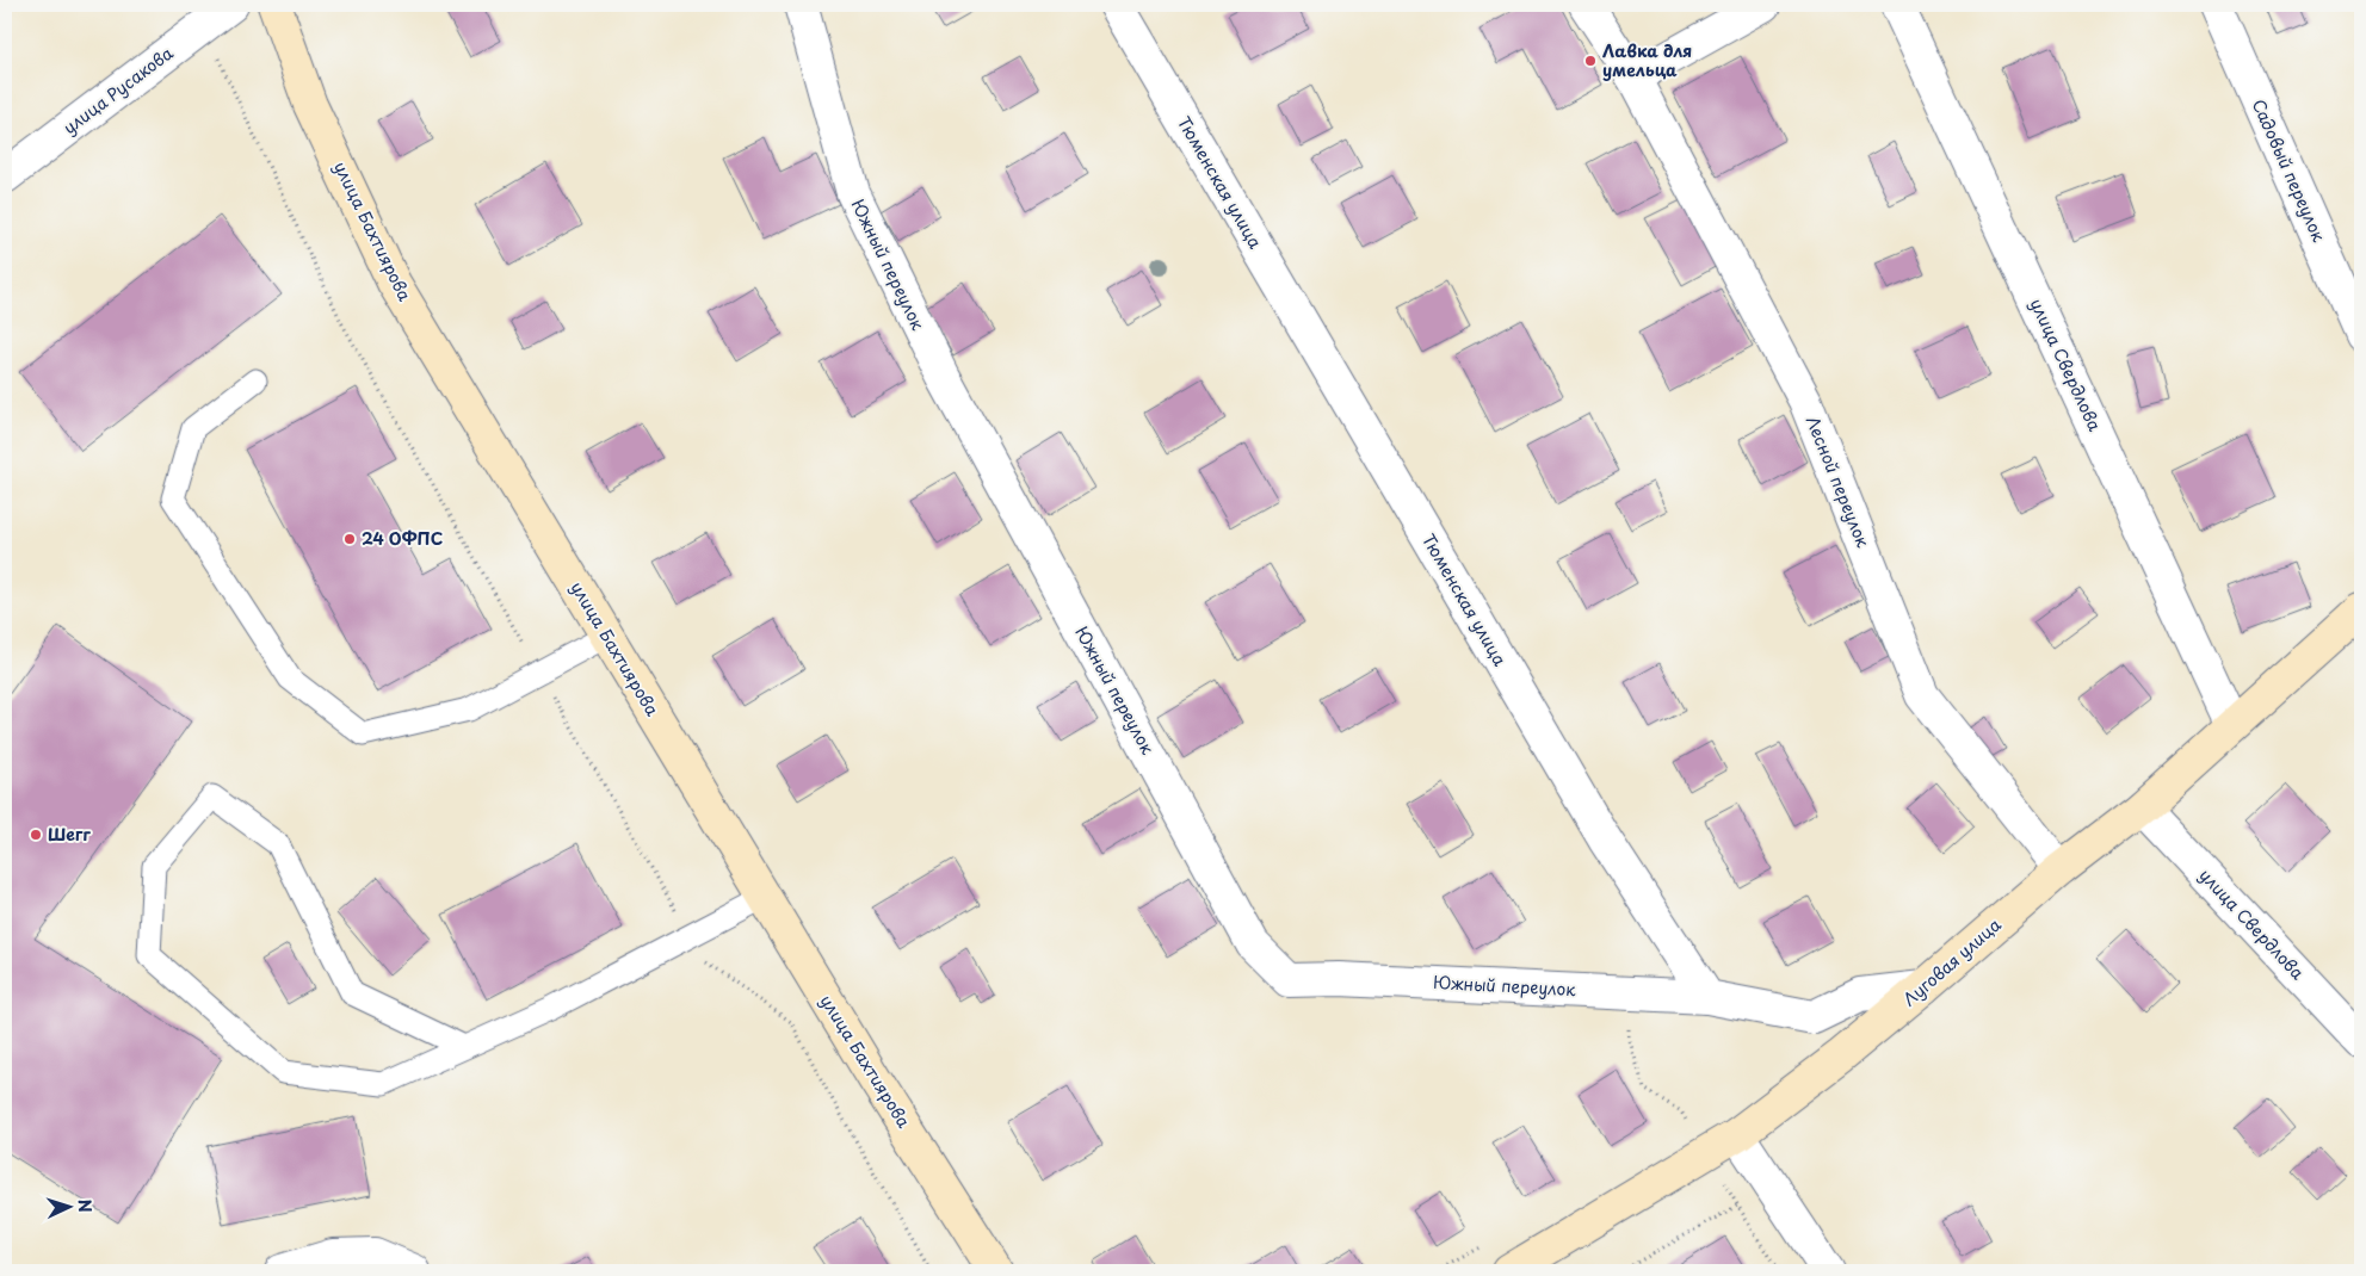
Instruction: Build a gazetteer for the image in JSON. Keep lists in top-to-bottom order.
{
  "streets": {
    "main road": ["улица Бахтиярова", "Луговая улица"],
    "street": [
      "улица Русакова",
      "Садовый переулок",
      "Тюменская улица",
      "Южный переулок",
      "улица Свердлова",
      "Лесной переулок"
    ]
  },
  "crossings": [
    ["Тюменская улица", "Южный переулок"],
    ["улица Свердлова", "Луговая улица"],
    ["Лесной переулок", "Луговая улица"]
  ],
  "places": ["Лавка для умельца", "24 ОФПС", "Шегг"],
  "north": "right"
}
